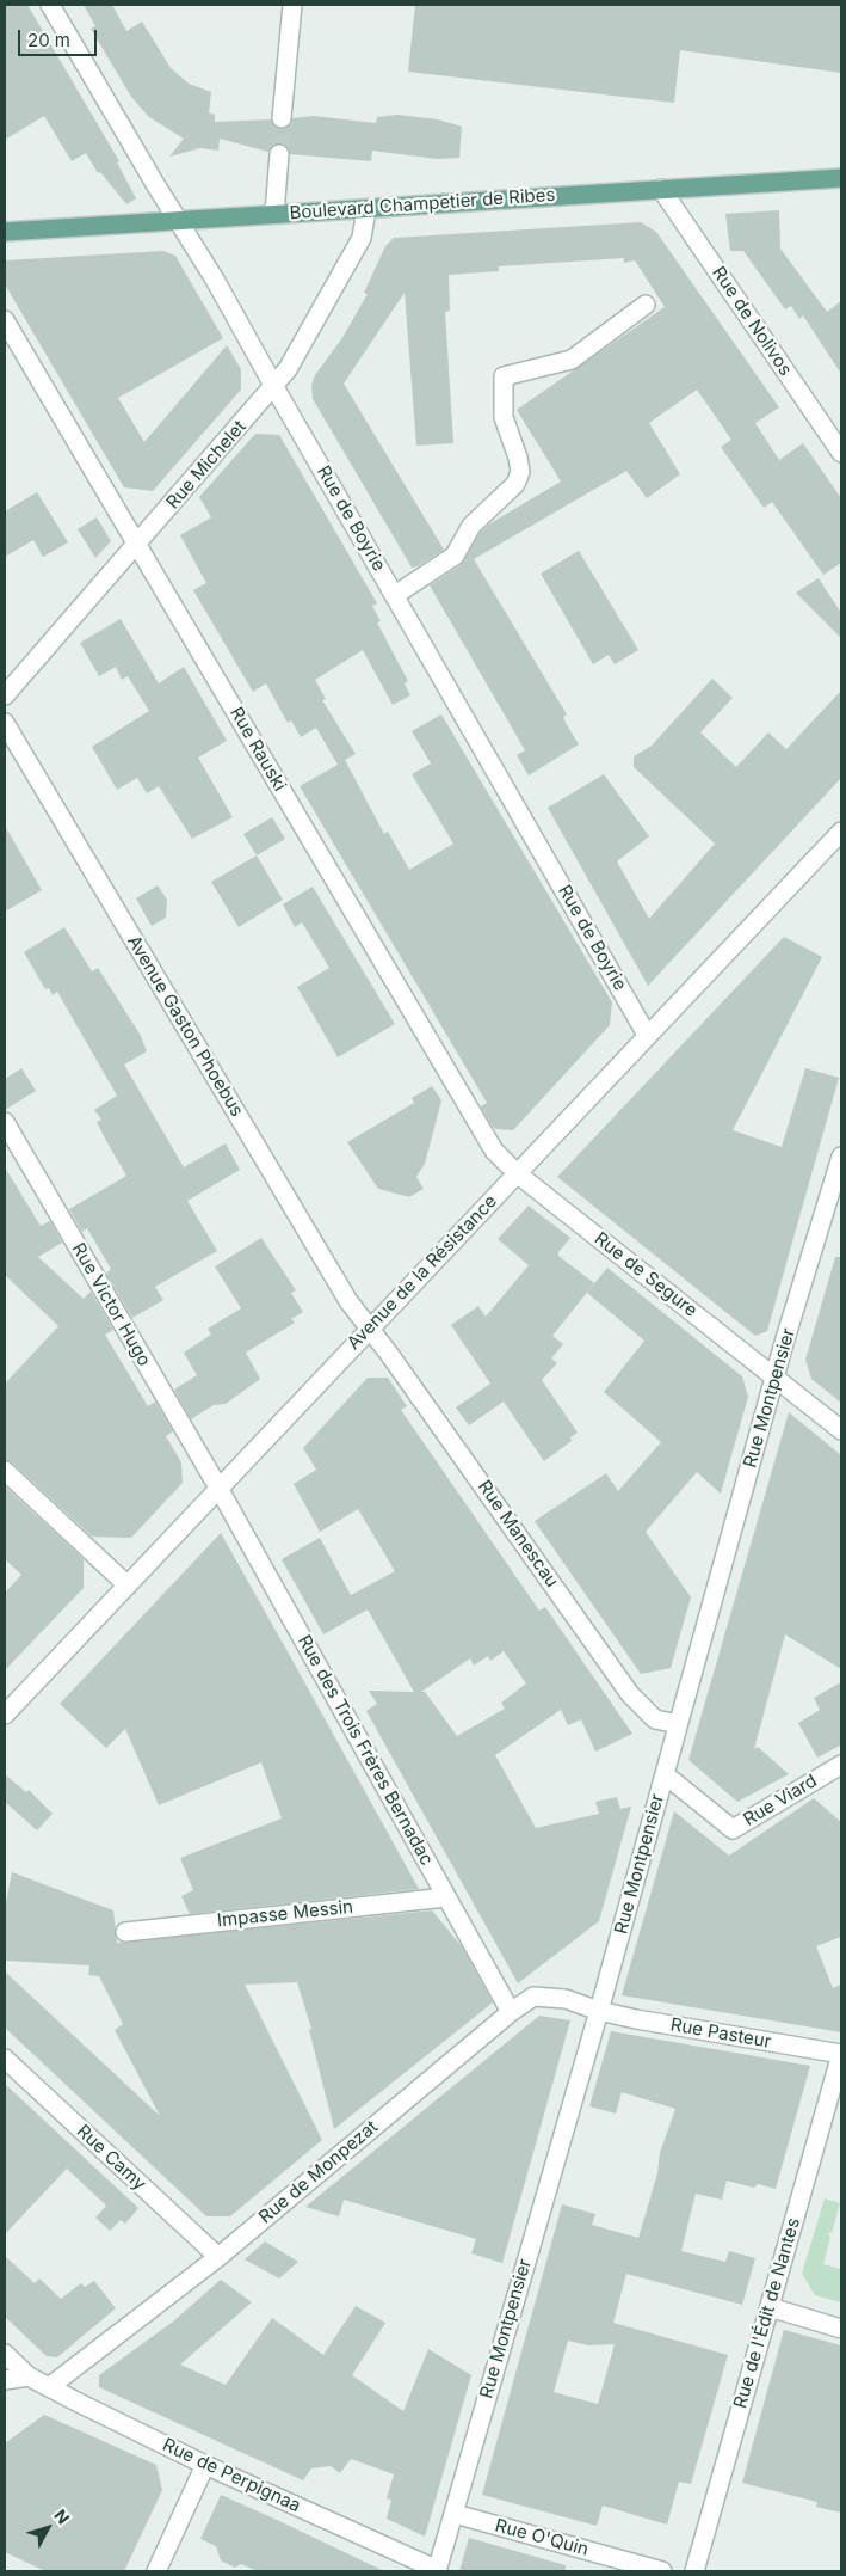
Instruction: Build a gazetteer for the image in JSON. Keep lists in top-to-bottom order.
{
  "streets": {
    "main road": ["Boulevard Champetier de Ribes"],
    "street": [
      "Rue de Nolivos",
      "Rue Michelet",
      "Rue de Boyrie",
      "Rue Rauski",
      "Avenue Gaston Phoebus",
      "Avenue de la Résistance",
      "Rue de Segure",
      "Rue Victor Hugo",
      "Rue Montpensier",
      "Rue Manescau",
      "Rue des Trois Frères Bernadac",
      "Rue Viard",
      "Impasse Messin",
      "Rue Pasteur",
      "Rue Camy",
      "Rue de Monpezat",
      "Rue de l'Édit de Nantes",
      "Rue de Perpignaa",
      "Rue O'Quin"
    ]
  },
  "crossings": [
    ["Boulevard Champetier de Ribes", "Rue de Nolivos"],
    ["Boulevard Champetier de Ribes", "Rue Michelet"],
    ["Boulevard Champetier de Ribes", "Rue de Boyrie"],
    ["Rue Michelet", "Rue de Boyrie"],
    ["Rue Michelet", "Rue Rauski"],
    ["Rue de Boyrie", "Avenue de la Résistance"],
    ["Rue Rauski", "Avenue de la Résistance"],
    ["Rue Rauski", "Rue de Segure"],
    ["Avenue Gaston Phoebus", "Avenue de la Résistance"],
    ["Avenue Gaston Phoebus", "Rue Manescau"],
    ["Avenue de la Résistance", "Rue de Segure"],
    ["Avenue de la Résistance", "Rue Victor Hugo"],
    ["Avenue de la Résistance", "Rue Manescau"],
    ["Avenue de la Résistance", "Rue des Trois Frères Bernadac"],
    ["Rue de Segure", "Rue Montpensier"],
    ["Rue Victor Hugo", "Rue des Trois Frères Bernadac"],
    ["Rue Montpensier", "Rue Manescau"],
    ["Rue Montpensier", "Rue Viard"],
    ["Rue Montpensier", "Rue Pasteur"],
    ["Rue Montpensier", "Rue de Monpezat"],
    ["Rue Montpensier", "Rue de Perpignaa"],
    ["Rue Montpensier", "Rue O'Quin"],
    ["Rue des Trois Frères Bernadac", "Impasse Messin"],
    ["Rue des Trois Frères Bernadac", "Rue de Monpezat"],
    ["Rue Pasteur", "Rue de Monpezat"],
    ["Rue Pasteur", "Rue de l'Édit de Nantes"],
    ["Rue Camy", "Rue de Monpezat"],
    ["Rue de Monpezat", "Rue de Perpignaa"]
  ],
  "scale_bar": "20 m",
  "north": "top right"
}
